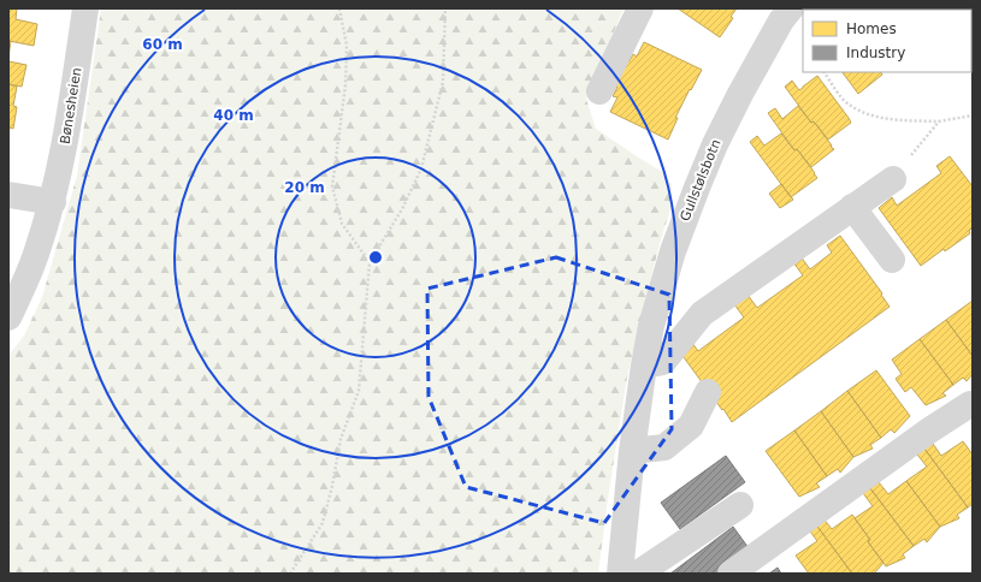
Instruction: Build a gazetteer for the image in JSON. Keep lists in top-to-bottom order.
{
  "streets": {
    "street": ["Bønesheien", "Gullstølsbotn"]
  },
  "legend": ["Homes", "Industry"],
  "rings": ["60 m", "40 m", "20 m"]
}
